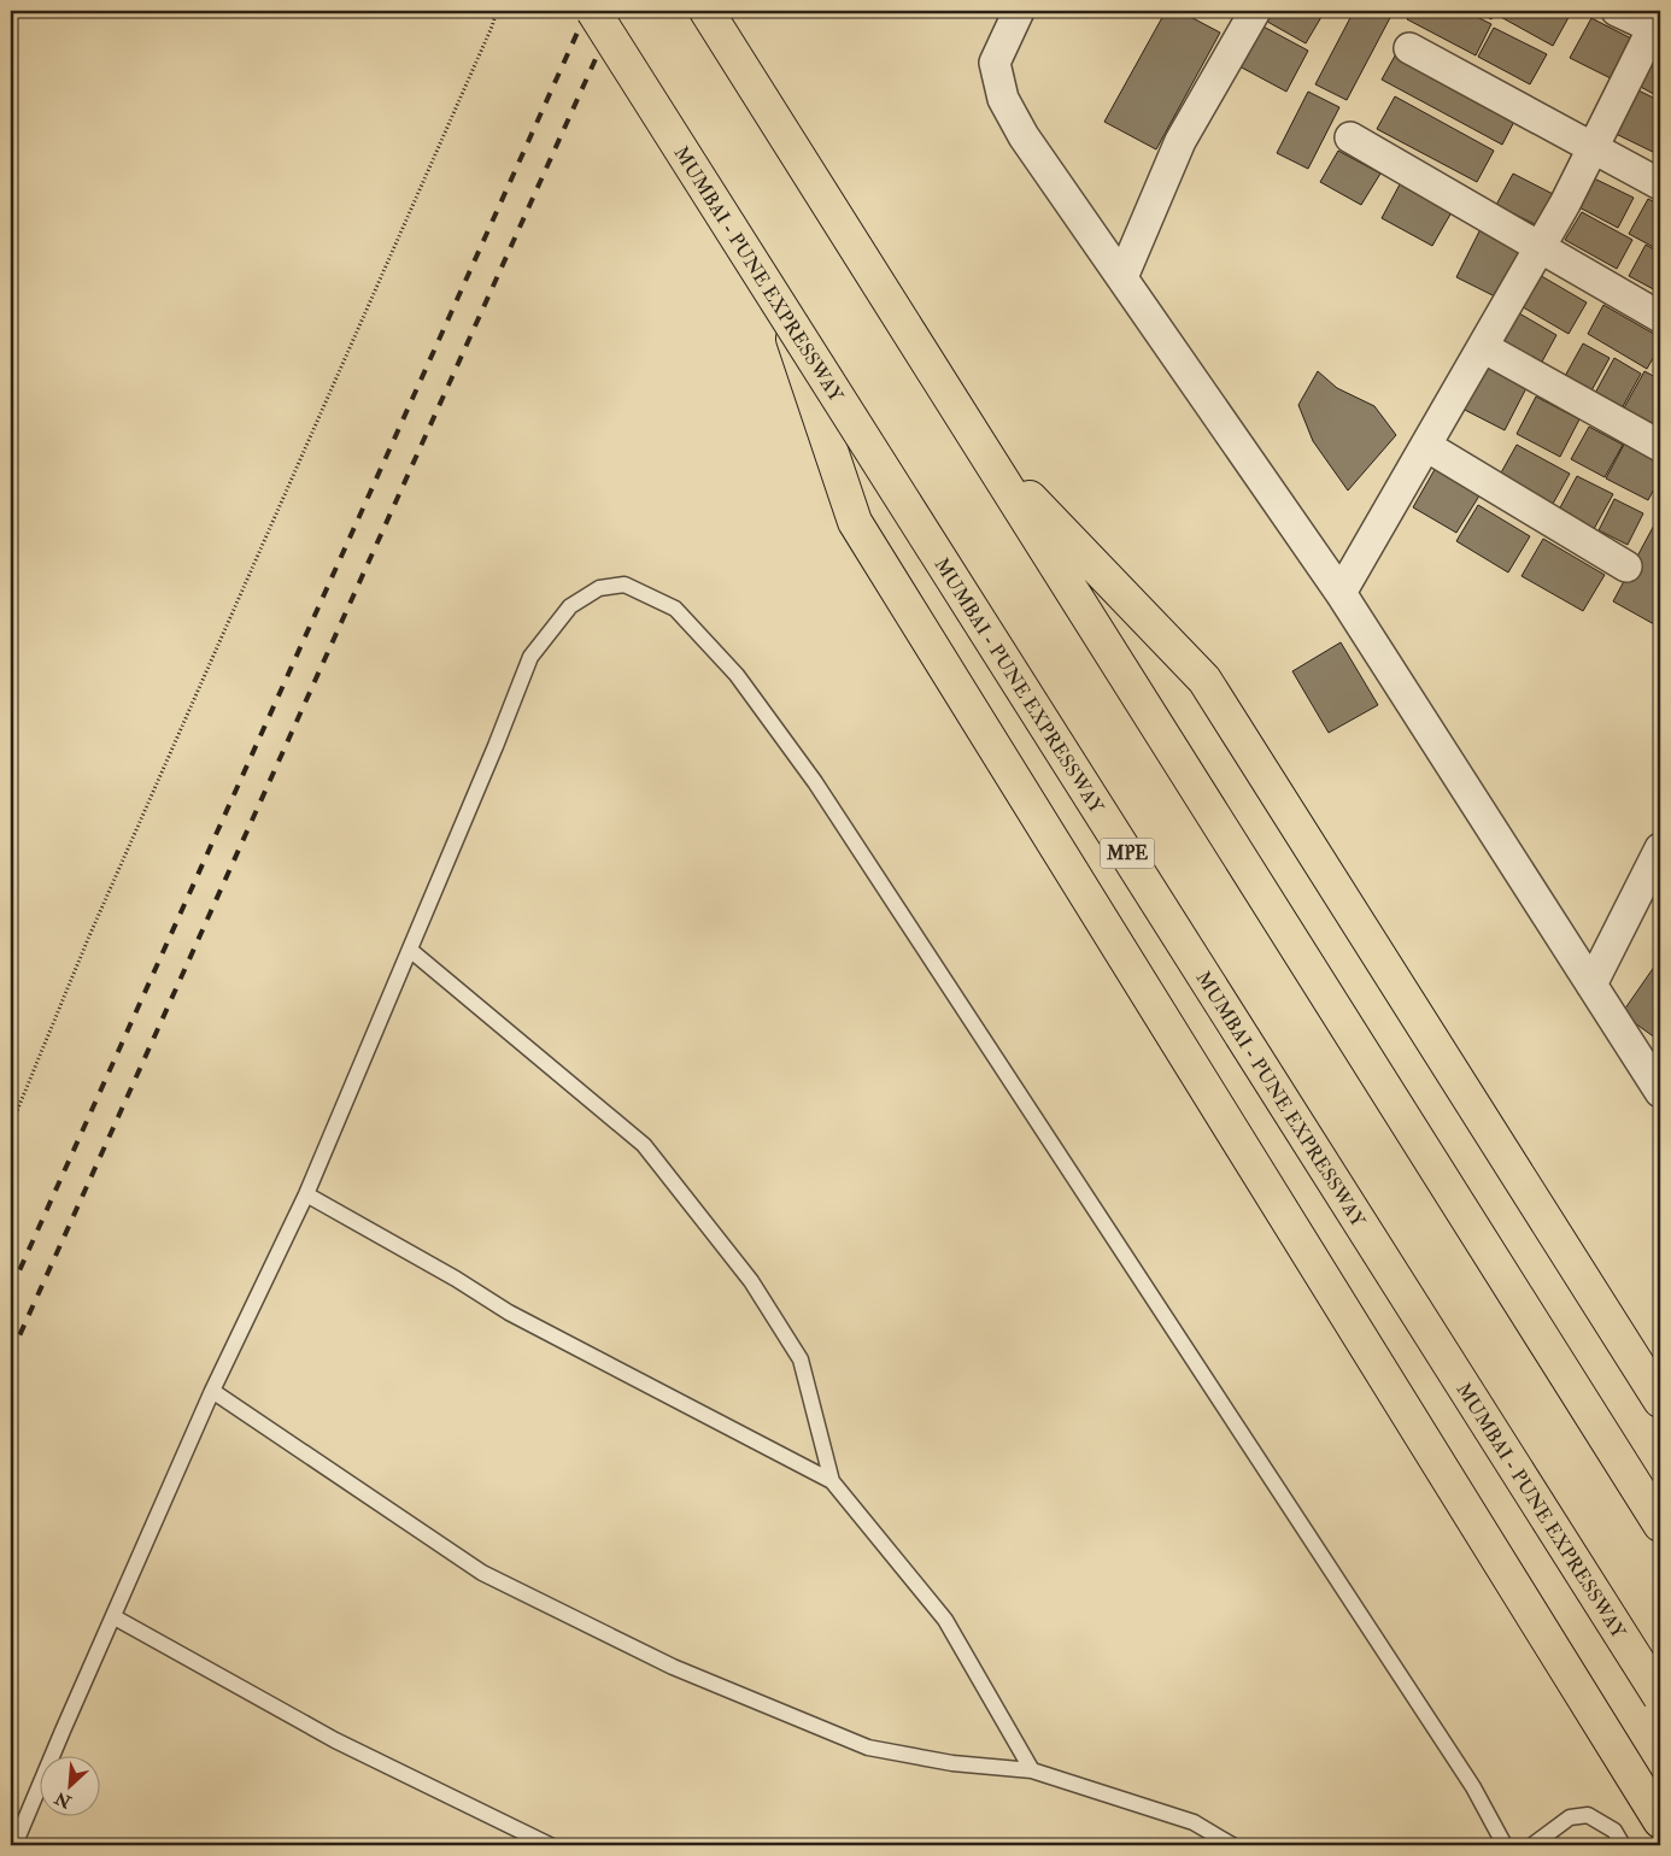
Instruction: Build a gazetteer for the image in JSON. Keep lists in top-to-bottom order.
{
  "streets": {
    "highway": ["MUMBAI - PUNE EXPRESSWAY", "MPE"]
  },
  "north": "bottom left"
}
